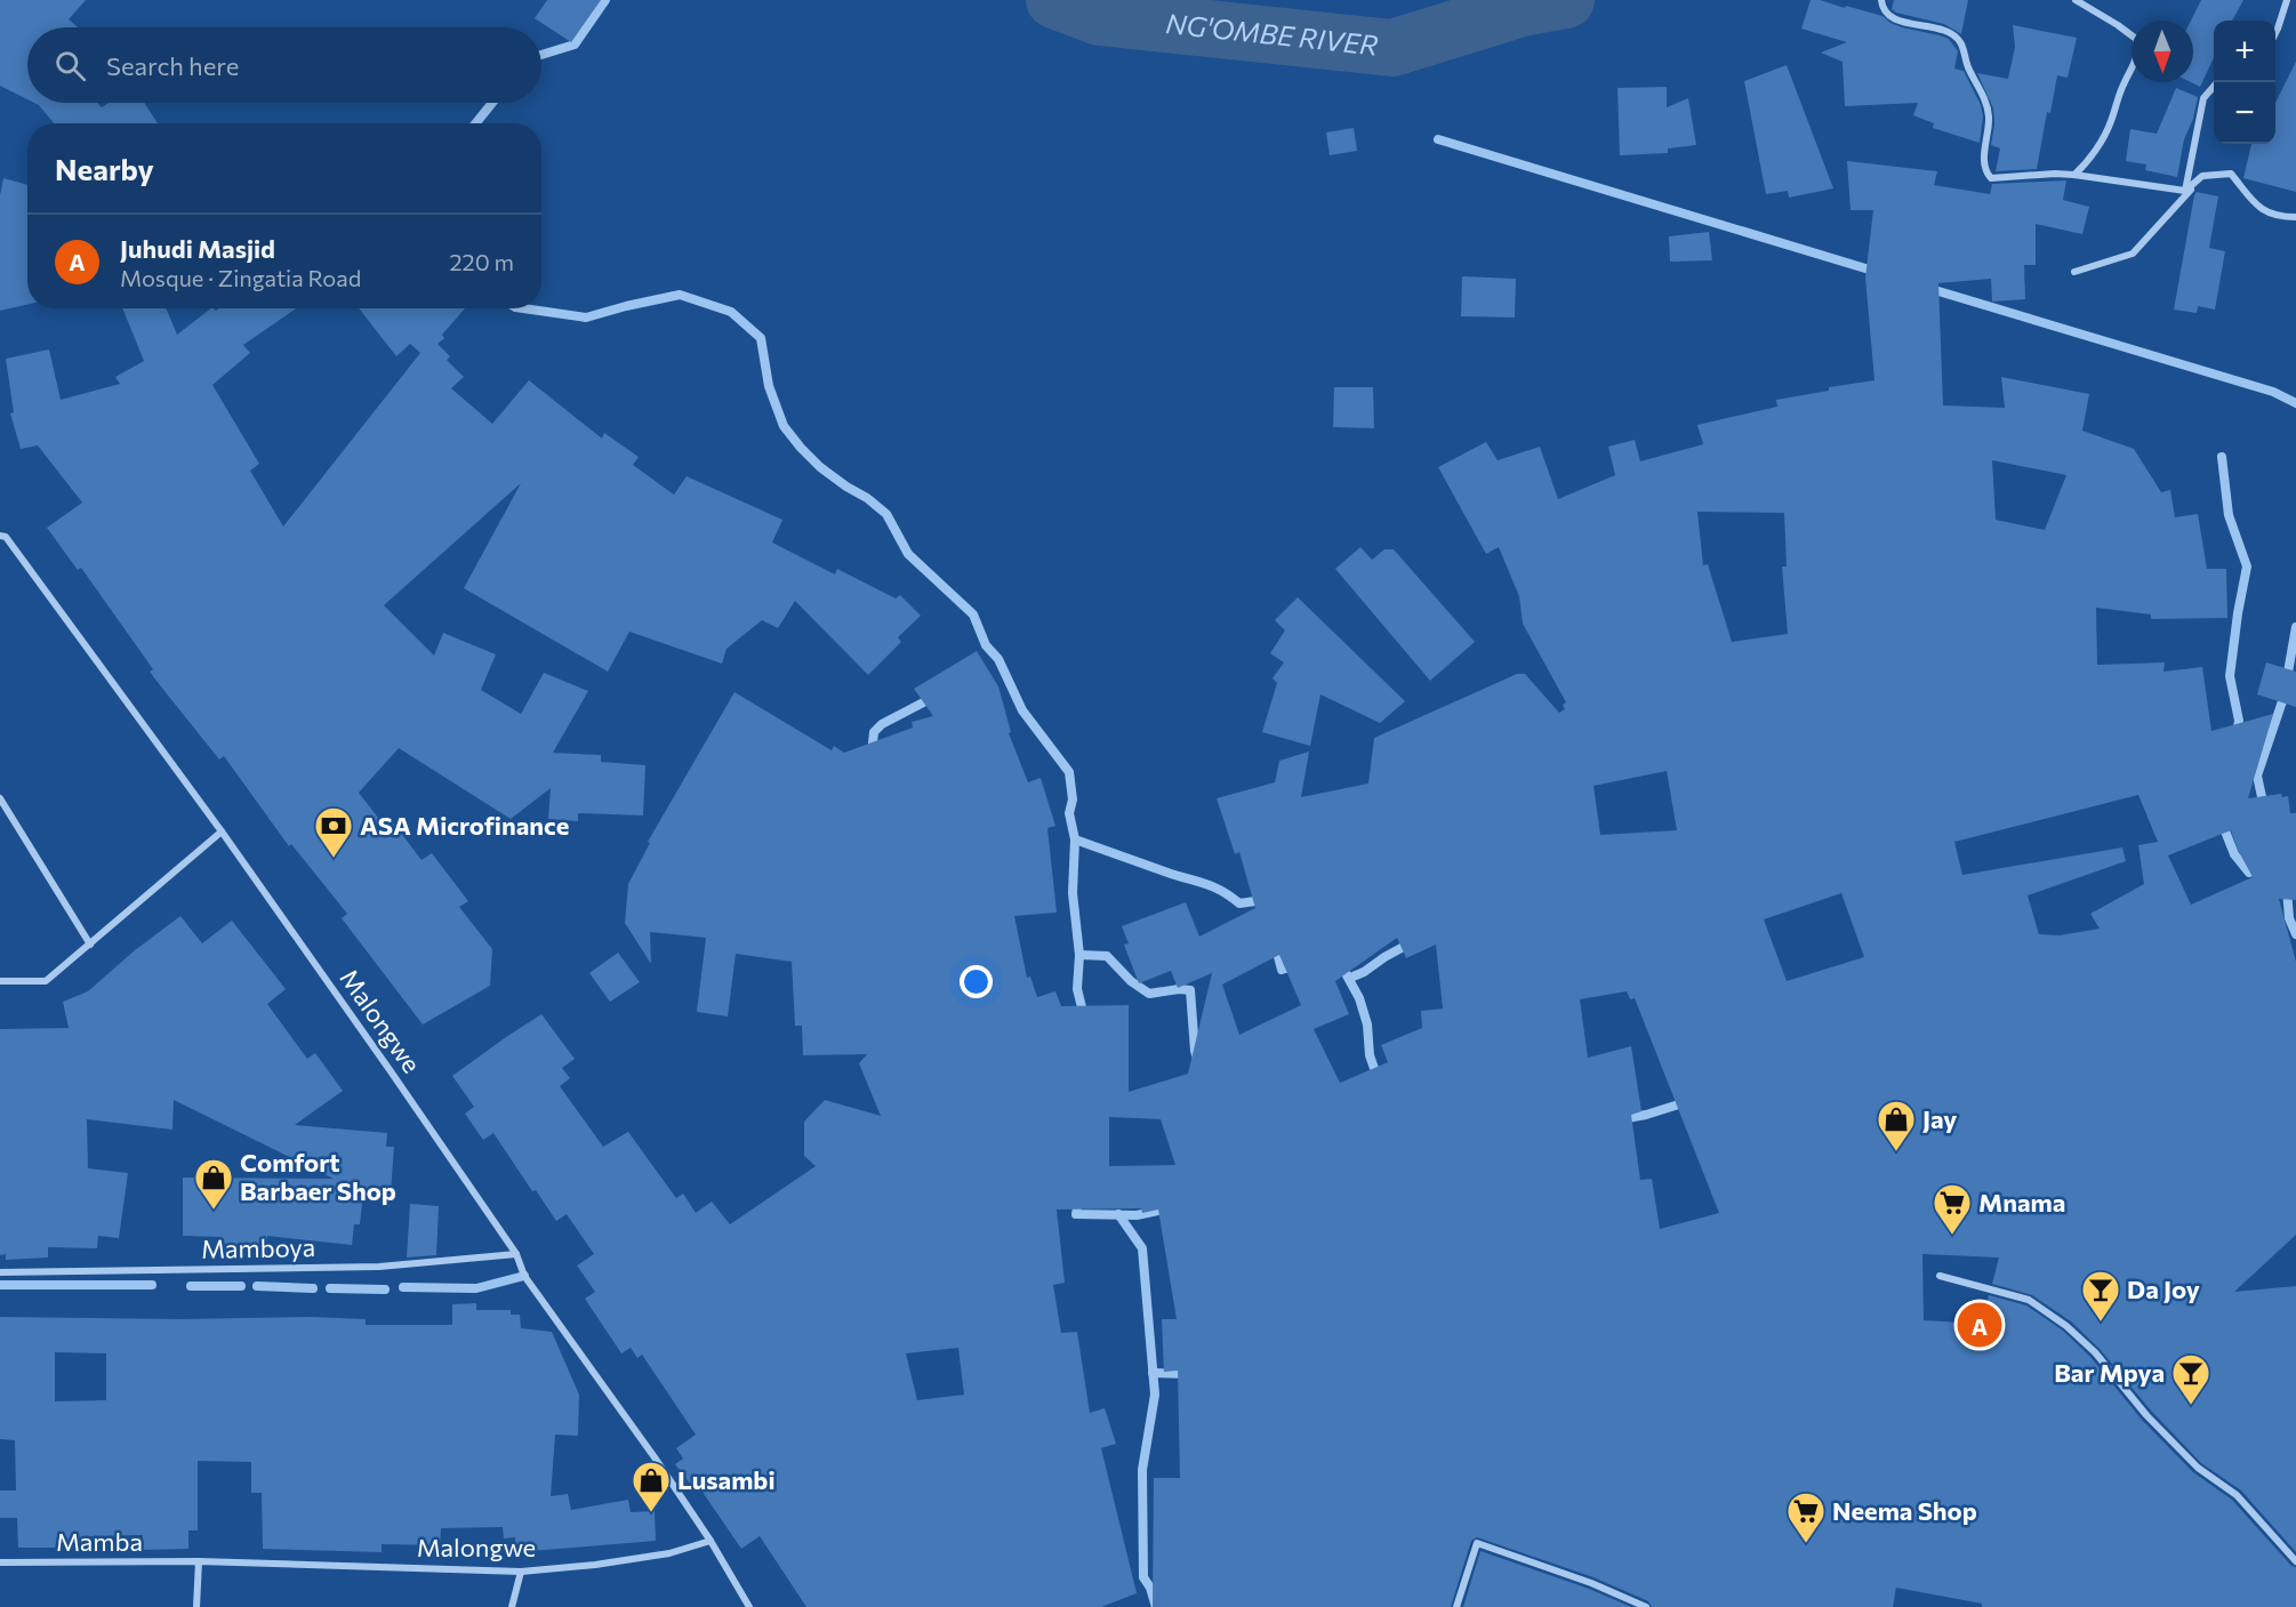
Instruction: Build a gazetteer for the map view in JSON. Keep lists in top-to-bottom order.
{
  "streets": {
    "street": ["Malongwe", "Mamboya", "Mamba"]
  },
  "crossings": [
    ["Malongwe", "Mamboya"],
    ["Malongwe", "Mamba"]
  ],
  "water": ["NG'OMBE RIVER"],
  "places": {
    "bank": ["ASA Microfinance"],
    "shop": ["Jay", "Comfort Barbaer Shop", "Lusambi"],
    "supermarket": ["Mnama", "Neema Shop"],
    "bar": ["Da Joy", "Bar Mpya"]
  },
  "north": "bottom",
  "page": {
    "map_buttons": ["+", "−"],
    "search": "Search here",
    "heading": "Nearby",
    "list": [
      {
        "mark": "A",
        "name": "Juhudi Masjid",
        "note": "Mosque · Zingatia Road",
        "value": "220 m"
      }
    ],
    "pins": "A"
  }
}
